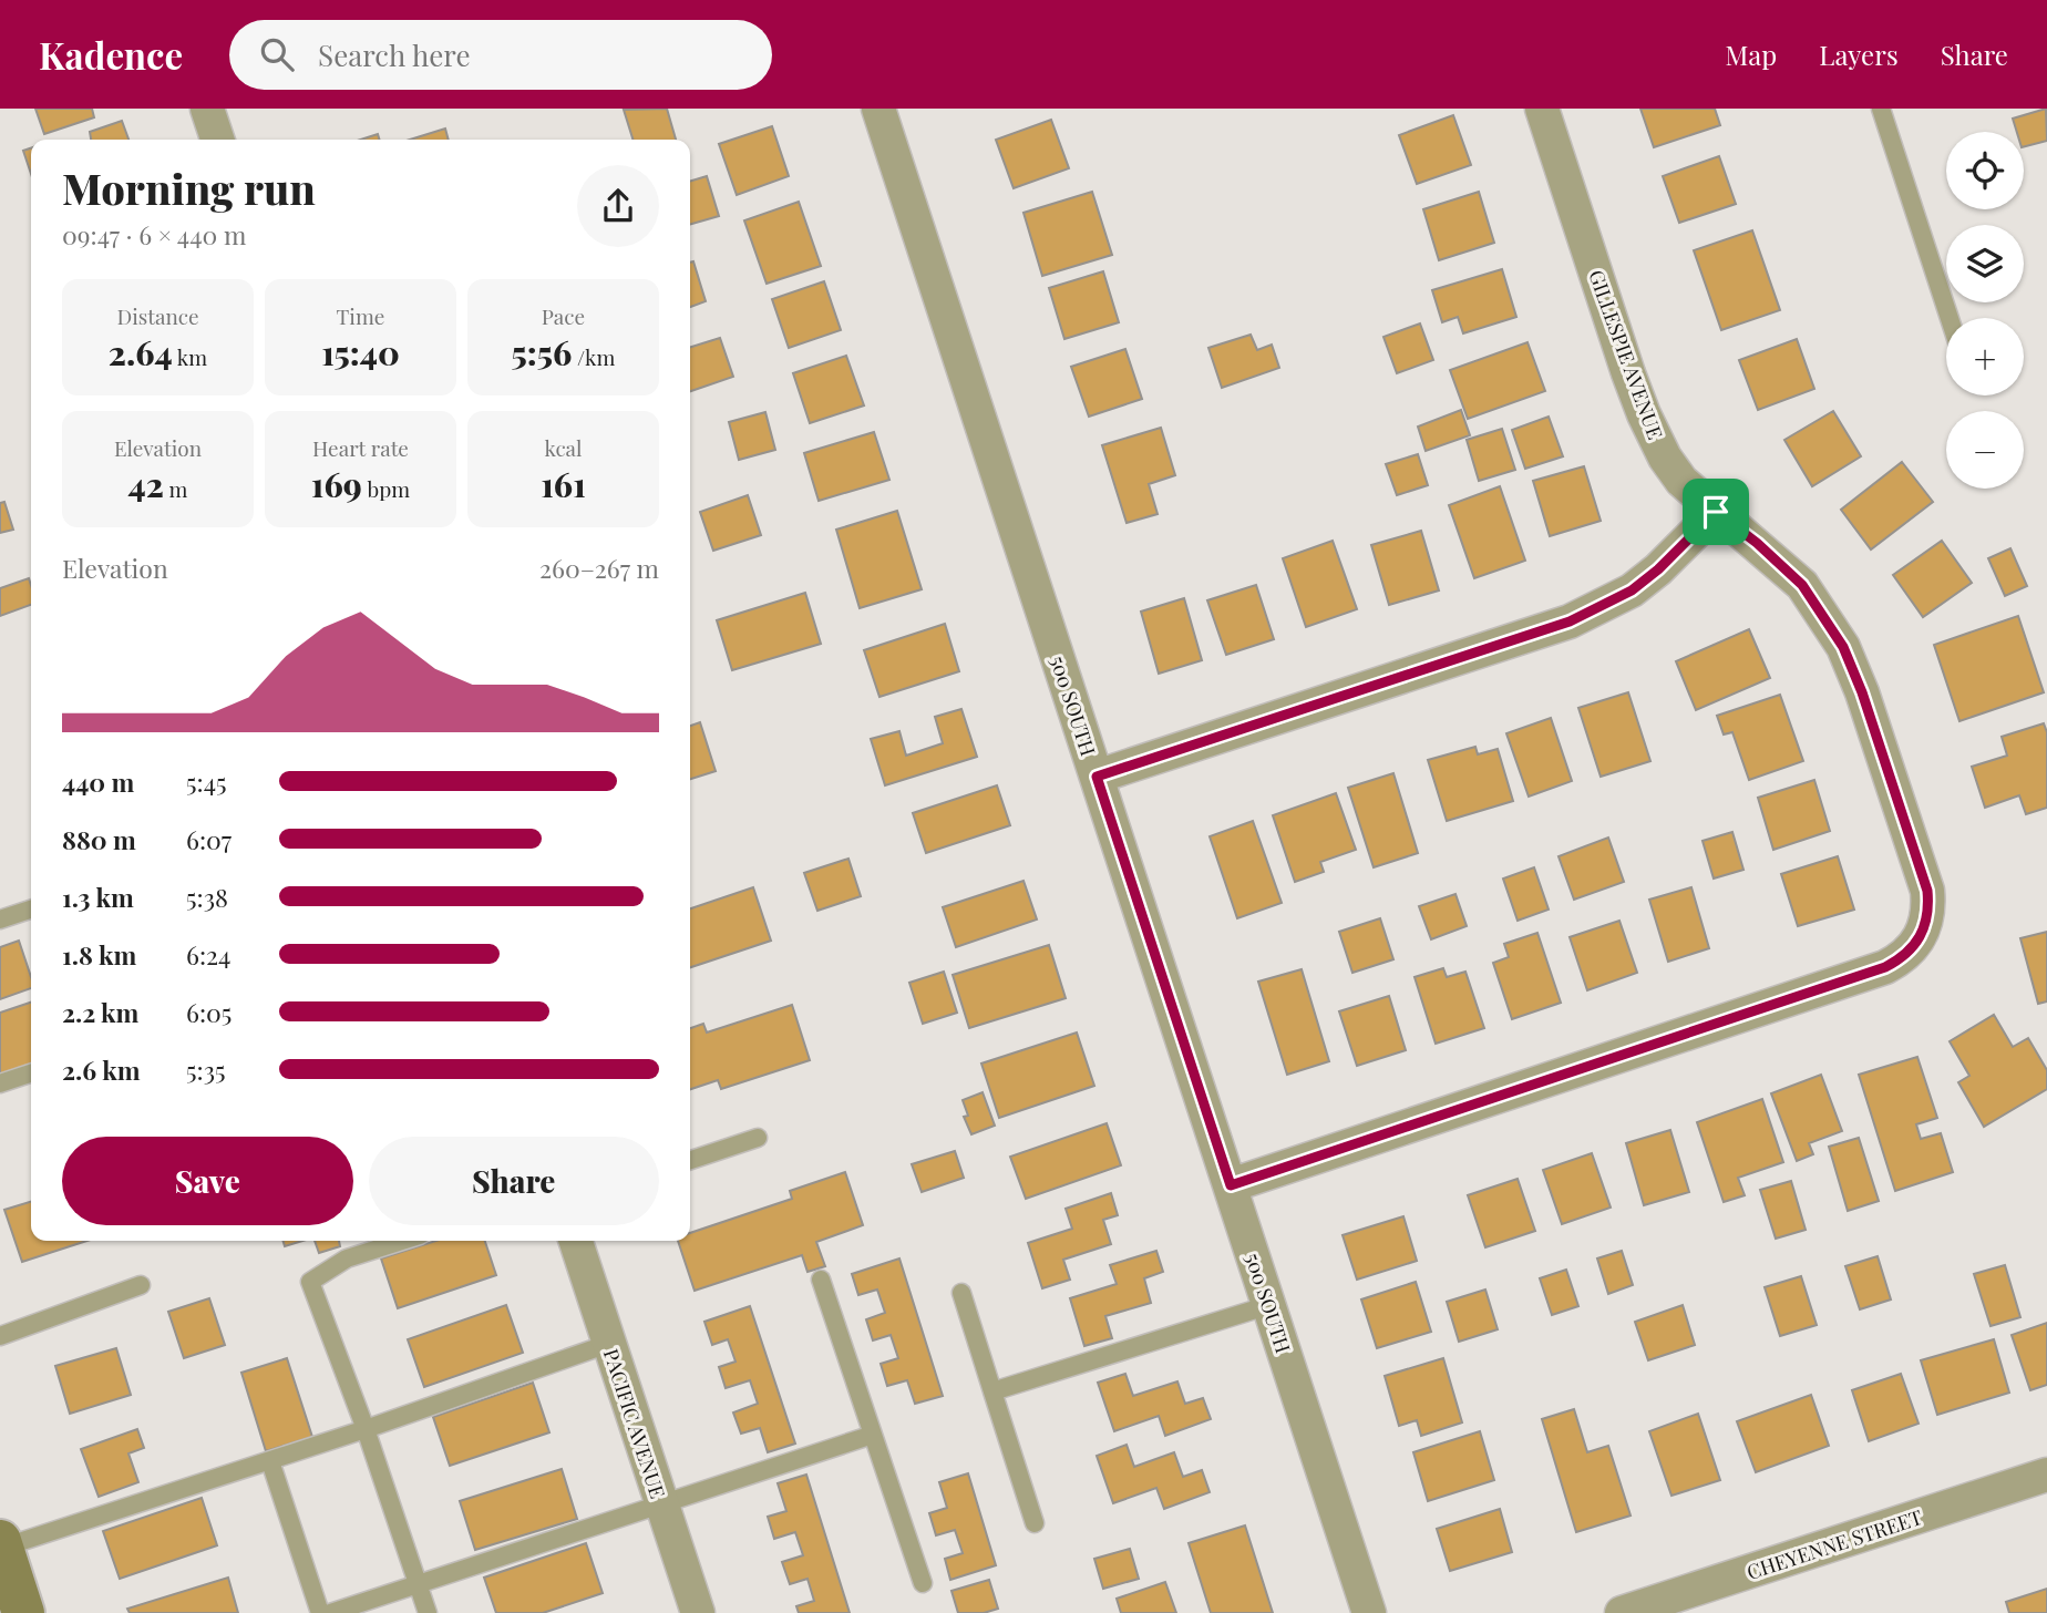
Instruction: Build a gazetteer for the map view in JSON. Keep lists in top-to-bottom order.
{
  "streets": {
    "street": [
      "GILLESPIE AVENUE",
      "500 SOUTH",
      "PACIFIC AVENUE",
      "CHEYENNE STREET"
    ]
  },
  "crossings": [
    ["GILLESPIE AVENUE", "500 SOUTH"]
  ],
  "page": {
    "header": "Kadence",
    "search": "Search here",
    "nav": ["Map", "Layers", "Share"],
    "map_buttons": ["+", "−"],
    "heading": ["Morning run", "09:47 · 6 × 440 m"],
    "stats": [
      ["Distance", "2.64 km"],
      ["Time", "15:40"],
      ["Pace", "5:56 /km"],
      ["Elevation", "42 m"],
      ["Heart rate", "169 bpm"],
      ["kcal", "161"]
    ],
    "chart": ["Elevation", "260–267 m"],
    "list": [
      {
        "name": "440 m",
        "note": "5:45"
      },
      {
        "name": "880 m",
        "note": "6:07"
      },
      {
        "name": "1.3 km",
        "note": "5:38"
      },
      {
        "name": "1.8 km",
        "note": "6:24"
      },
      {
        "name": "2.2 km",
        "note": "6:05"
      },
      {
        "name": "2.6 km",
        "note": "5:35"
      }
    ],
    "buttons": ["Save", "Share"]
  }
}
